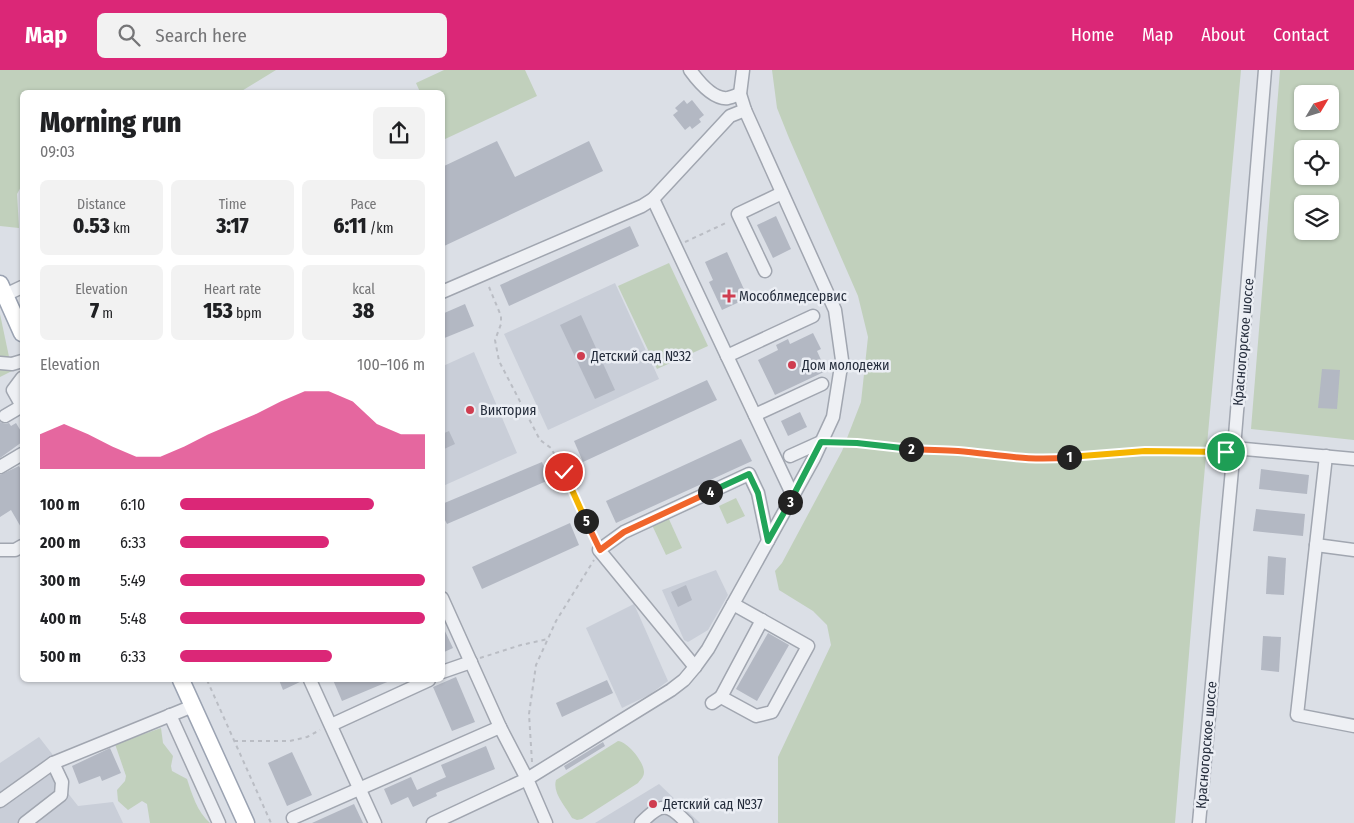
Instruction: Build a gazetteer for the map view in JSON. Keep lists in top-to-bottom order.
{
  "streets": {
    "street": ["Красногорское шоссе"]
  },
  "places": {
    "health": ["Мособлмедсервис"],
    "other": [
      "Детский сад №32",
      "Дом молодежи",
      "Виктория",
      "Детский сад №37"
    ]
  },
  "north": "top right",
  "page": {
    "header": "Map",
    "search": "Search here",
    "nav": [
      "Home",
      "Map",
      "About",
      "Contact"
    ],
    "heading": ["Morning run", "09:03"],
    "stats": [
      ["Distance", "0.53 km"],
      ["Time", "3:17"],
      ["Pace", "6:11 /km"],
      ["Elevation", "7 m"],
      ["Heart rate", "153 bpm"],
      ["kcal", "38"]
    ],
    "chart": ["Elevation", "100–106 m"],
    "pins": [
      "2",
      "1",
      "4",
      "3",
      "5"
    ],
    "list": [
      {
        "name": "100 m",
        "note": "6:10"
      },
      {
        "name": "200 m",
        "note": "6:33"
      },
      {
        "name": "300 m",
        "note": "5:49"
      },
      {
        "name": "400 m",
        "note": "5:48"
      },
      {
        "name": "500 m",
        "note": "6:33"
      }
    ]
  }
}
